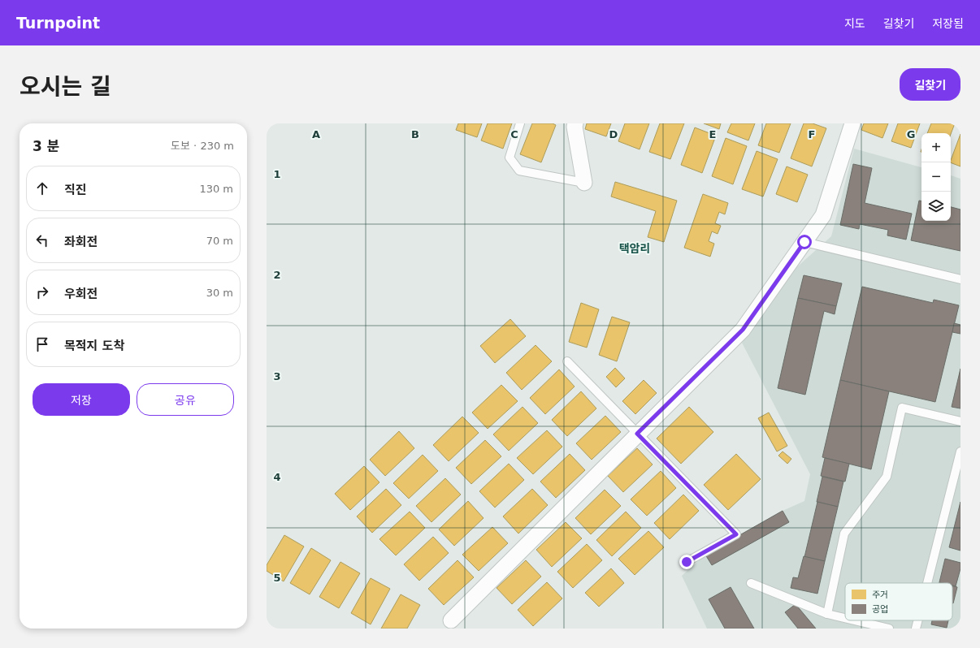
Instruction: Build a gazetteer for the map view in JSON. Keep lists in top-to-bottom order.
{
  "districts": ["택암리"],
  "legend": ["주거", "공업"],
  "page": {
    "header": "Turnpoint",
    "nav": ["지도", "길찾기", "저장됨"],
    "title": "오시는 길",
    "buttons": [
      "길찾기",
      ["저장", "공유"]
    ],
    "heading": ["3 분", "도보 · 230 m"],
    "map_buttons": ["+", "−"],
    "list": [
      ["직진", "130 m"],
      ["좌회전", "70 m"],
      ["우회전", "30 m"],
      "목적지 도착"
    ]
  },
  "grid": {
    "columns": [
      "A",
      "B",
      "C",
      "D",
      "E",
      "F",
      "G"
    ],
    "rows": [
      "1",
      "2",
      "3",
      "4",
      "5"
    ]
  }
}
